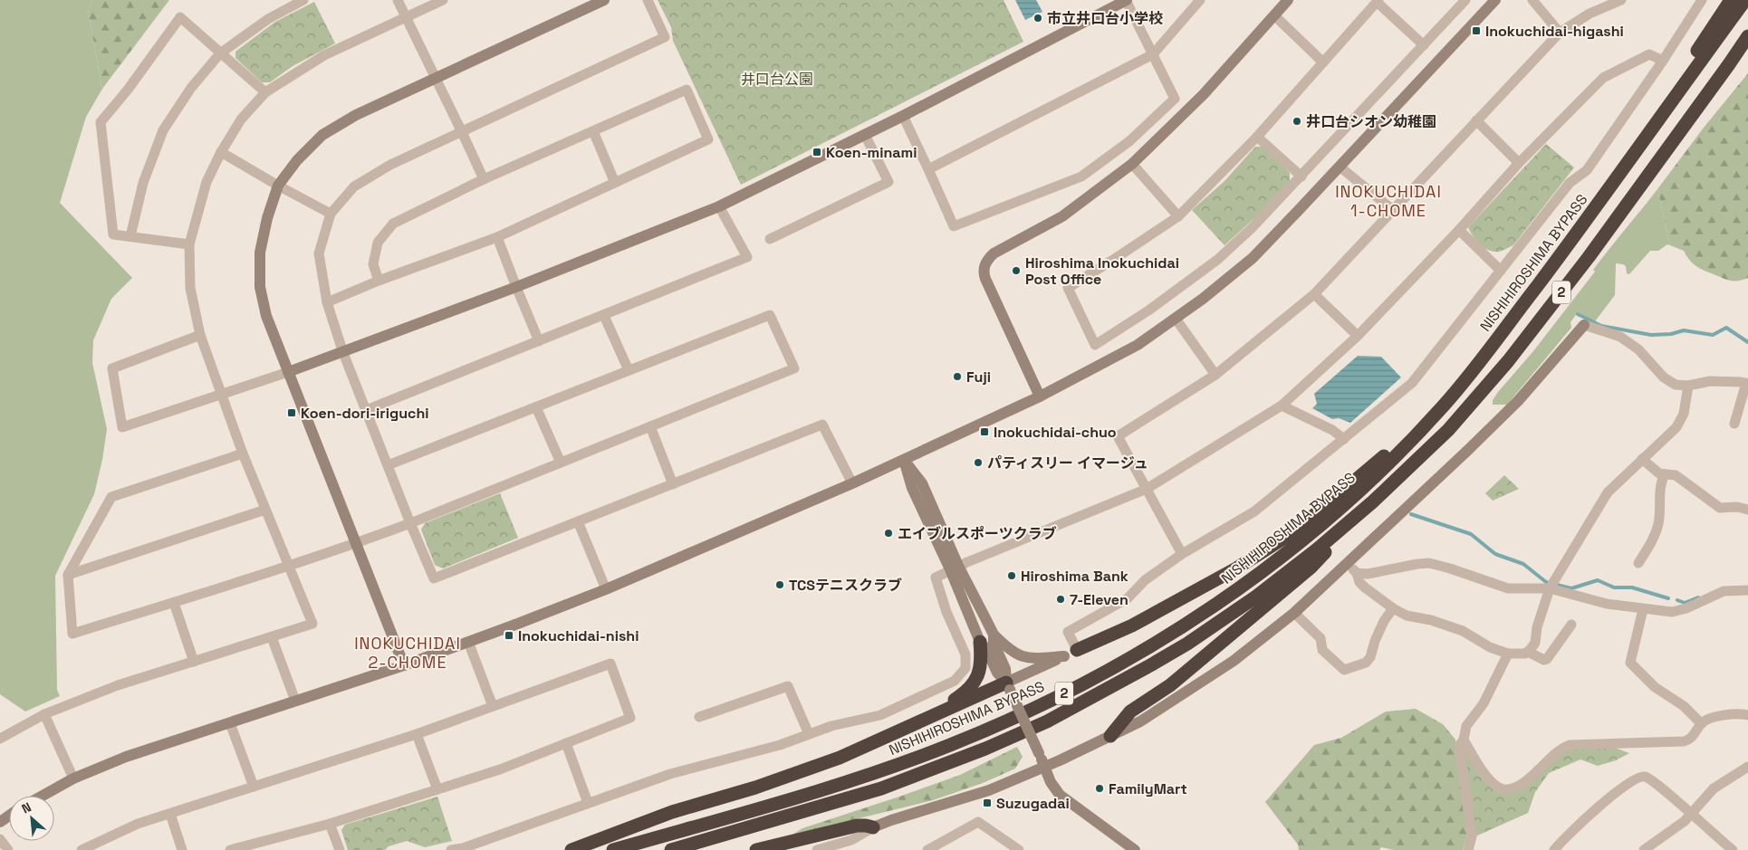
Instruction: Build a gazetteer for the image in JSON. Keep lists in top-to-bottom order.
{
  "streets": {
    "highway": ["NISHIHIROSHIMA BYPASS", "2"]
  },
  "districts": ["INOKUCHIDAI 1-CHOME", "INOKUCHIDAI 2-CHOME"],
  "parks": ["井口台公園"],
  "places": {
    "other": [
      "市立井口台小学校",
      "井口台シオン幼稚園",
      "Hiroshima Inokuchidai Post Office",
      "Fuji",
      "パティスリー イマージュ",
      "エイブルスポーツクラブ",
      "Hiroshima Bank",
      "TCSテニスクラブ",
      "7-Eleven",
      "FamilyMart"
    ],
    "transit": [
      "Inokuchidai-higashi",
      "Koen-minami",
      "Koen-dori-iriguchi",
      "Inokuchidai-chuo",
      "Inokuchidai-nishi",
      "Suzugadai"
    ]
  },
  "north": "top left"
}
